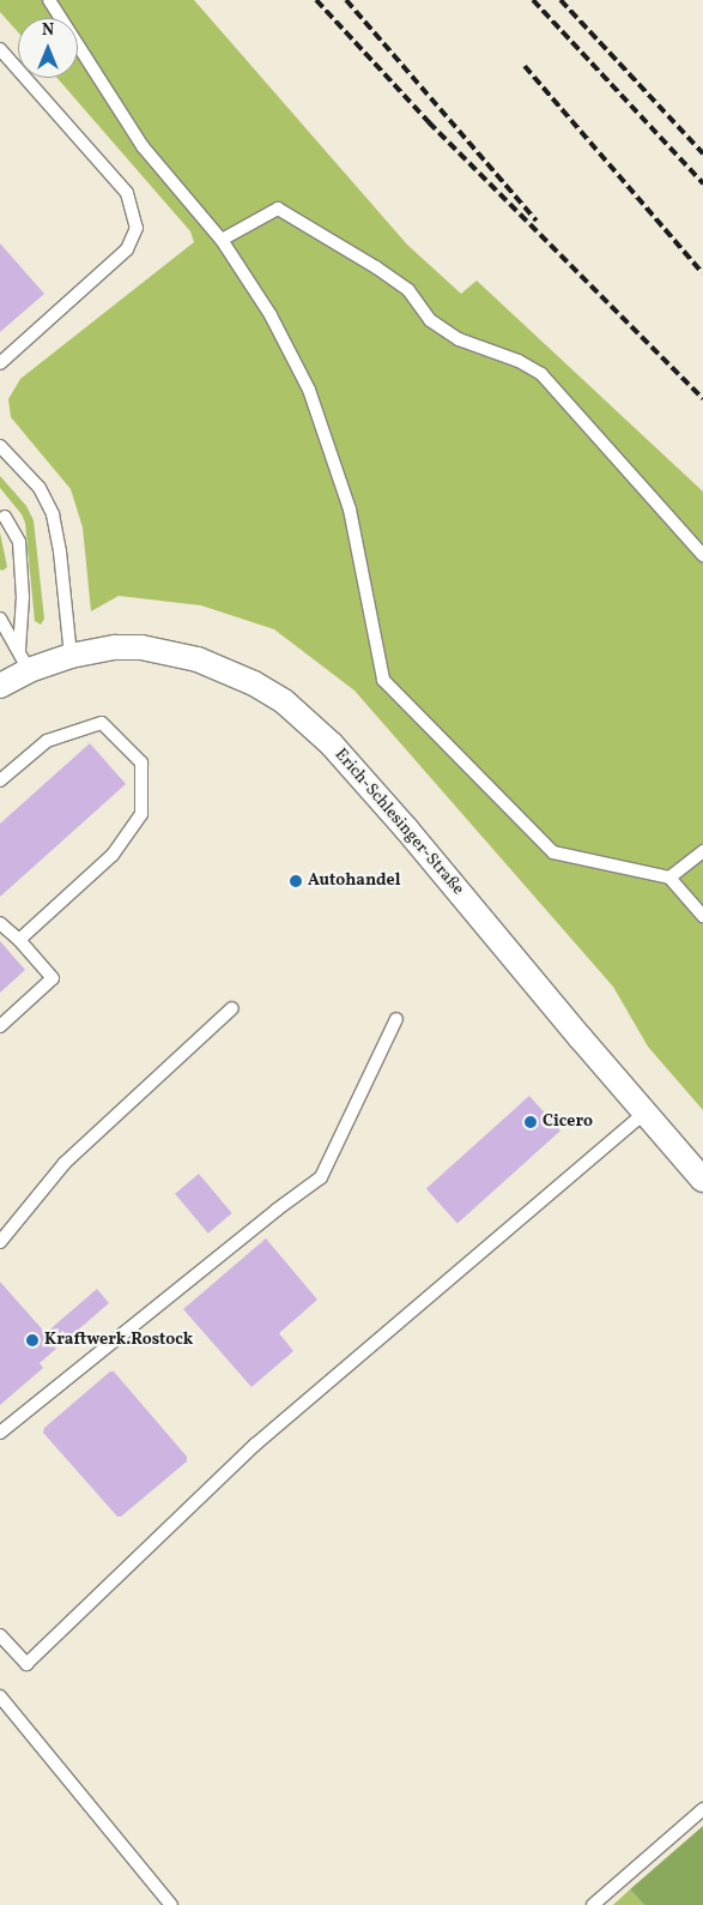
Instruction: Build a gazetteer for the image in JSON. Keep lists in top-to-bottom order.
{
  "streets": {
    "street": ["Erich-Schlesinger-Straße"]
  },
  "places": ["Autohandel", "Cicero", "Kraftwerk.Rostock"],
  "north": "top"
}
